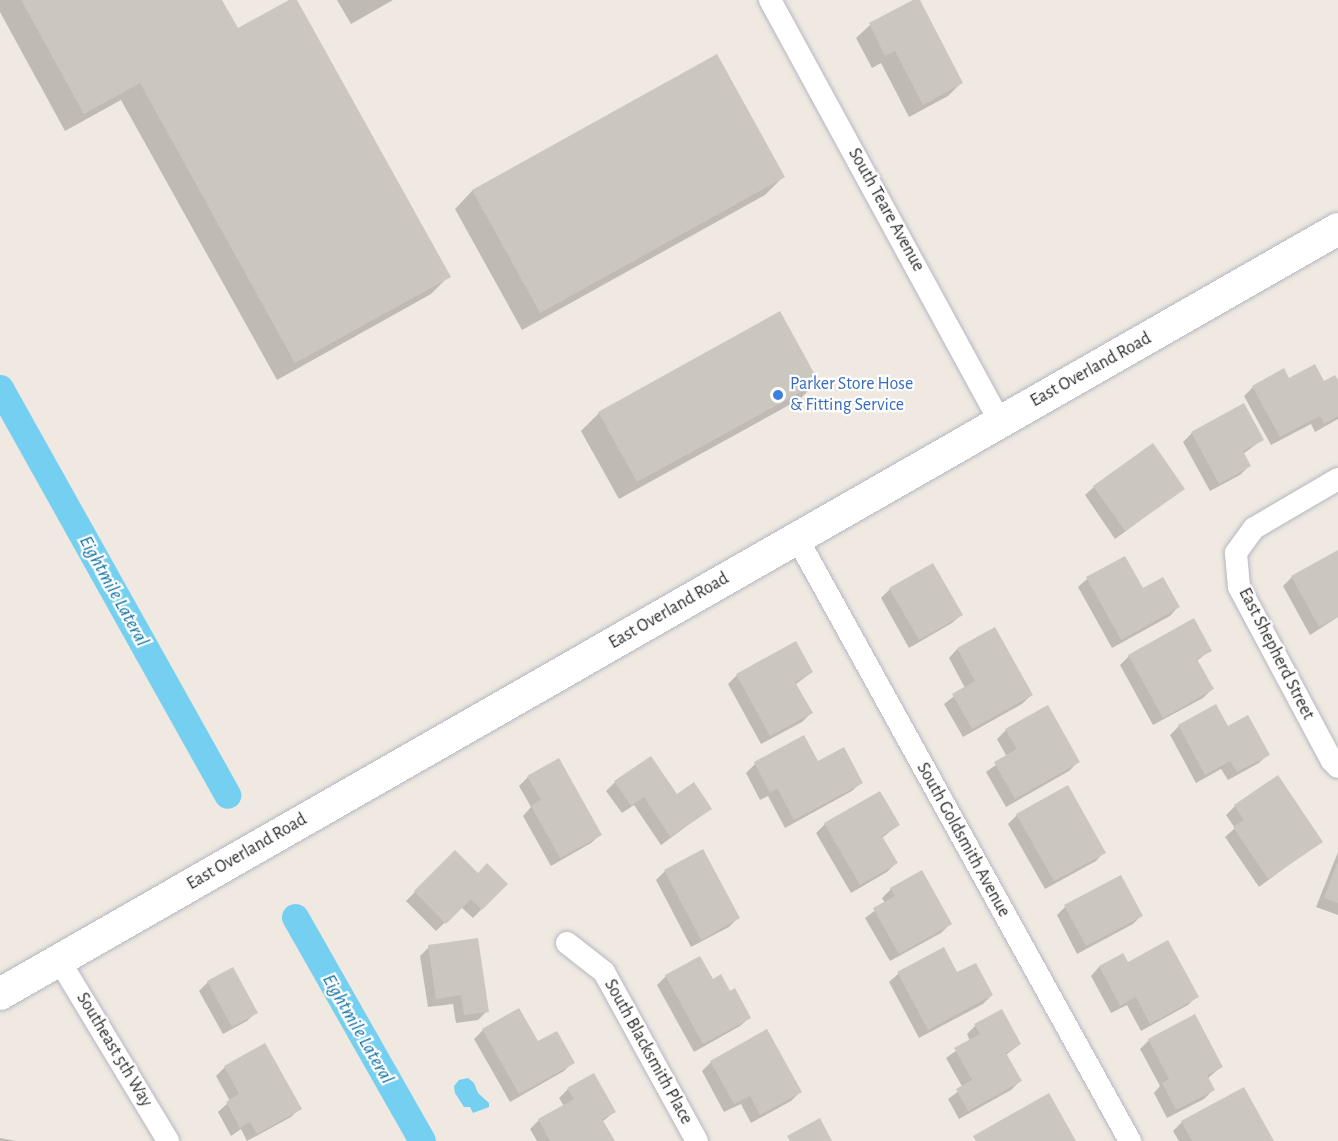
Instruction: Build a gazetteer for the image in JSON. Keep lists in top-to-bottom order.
{
  "streets": {
    "main road": ["East Overland Road"],
    "street": [
      "South Teare Avenue",
      "East Shepherd Street",
      "South Goldsmith Avenue",
      "Southeast 5th Way",
      "South Blacksmith Place"
    ]
  },
  "crossings": [
    ["South Teare Avenue", "East Overland Road"],
    ["East Overland Road", "South Goldsmith Avenue"],
    ["East Overland Road", "Southeast 5th Way"]
  ],
  "water": ["Eightmile Lateral"],
  "places": ["Parker Store Hose & Fitting Service"]
}
